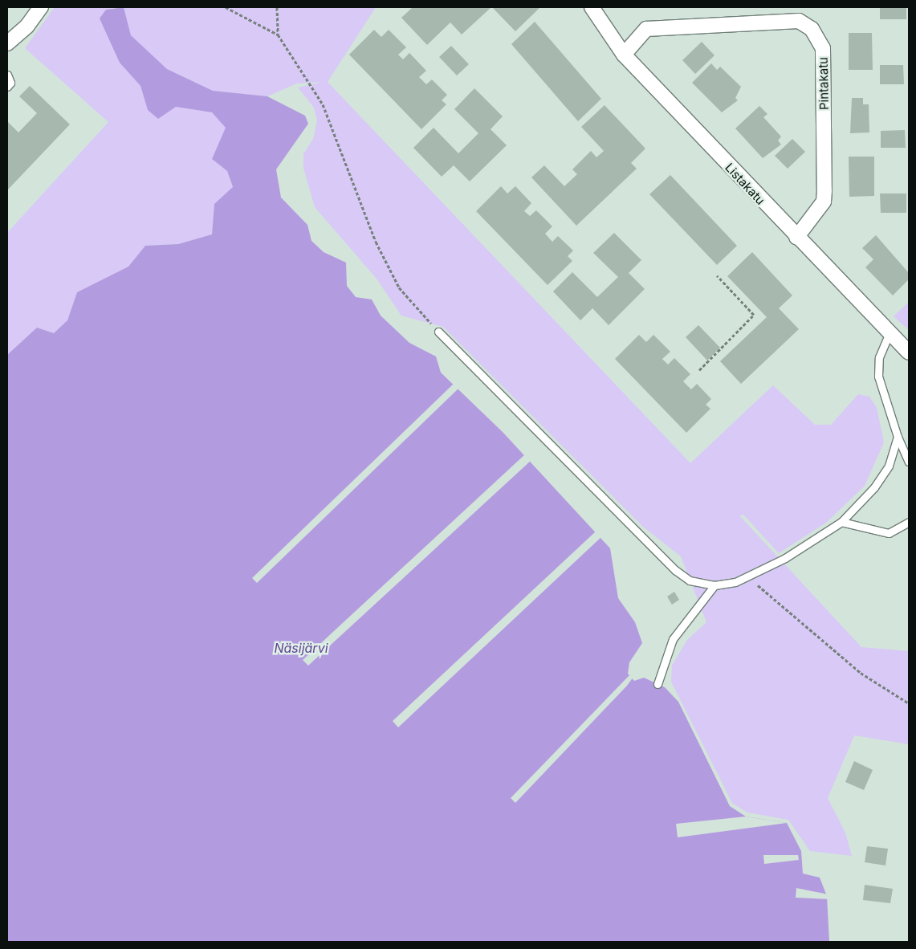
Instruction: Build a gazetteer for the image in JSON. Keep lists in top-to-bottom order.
{
  "streets": {
    "street": ["Pintakatu", "Listakatu"]
  },
  "crossings": [
    ["Pintakatu", "Listakatu"]
  ],
  "water": ["Näsijärvi"]
}
